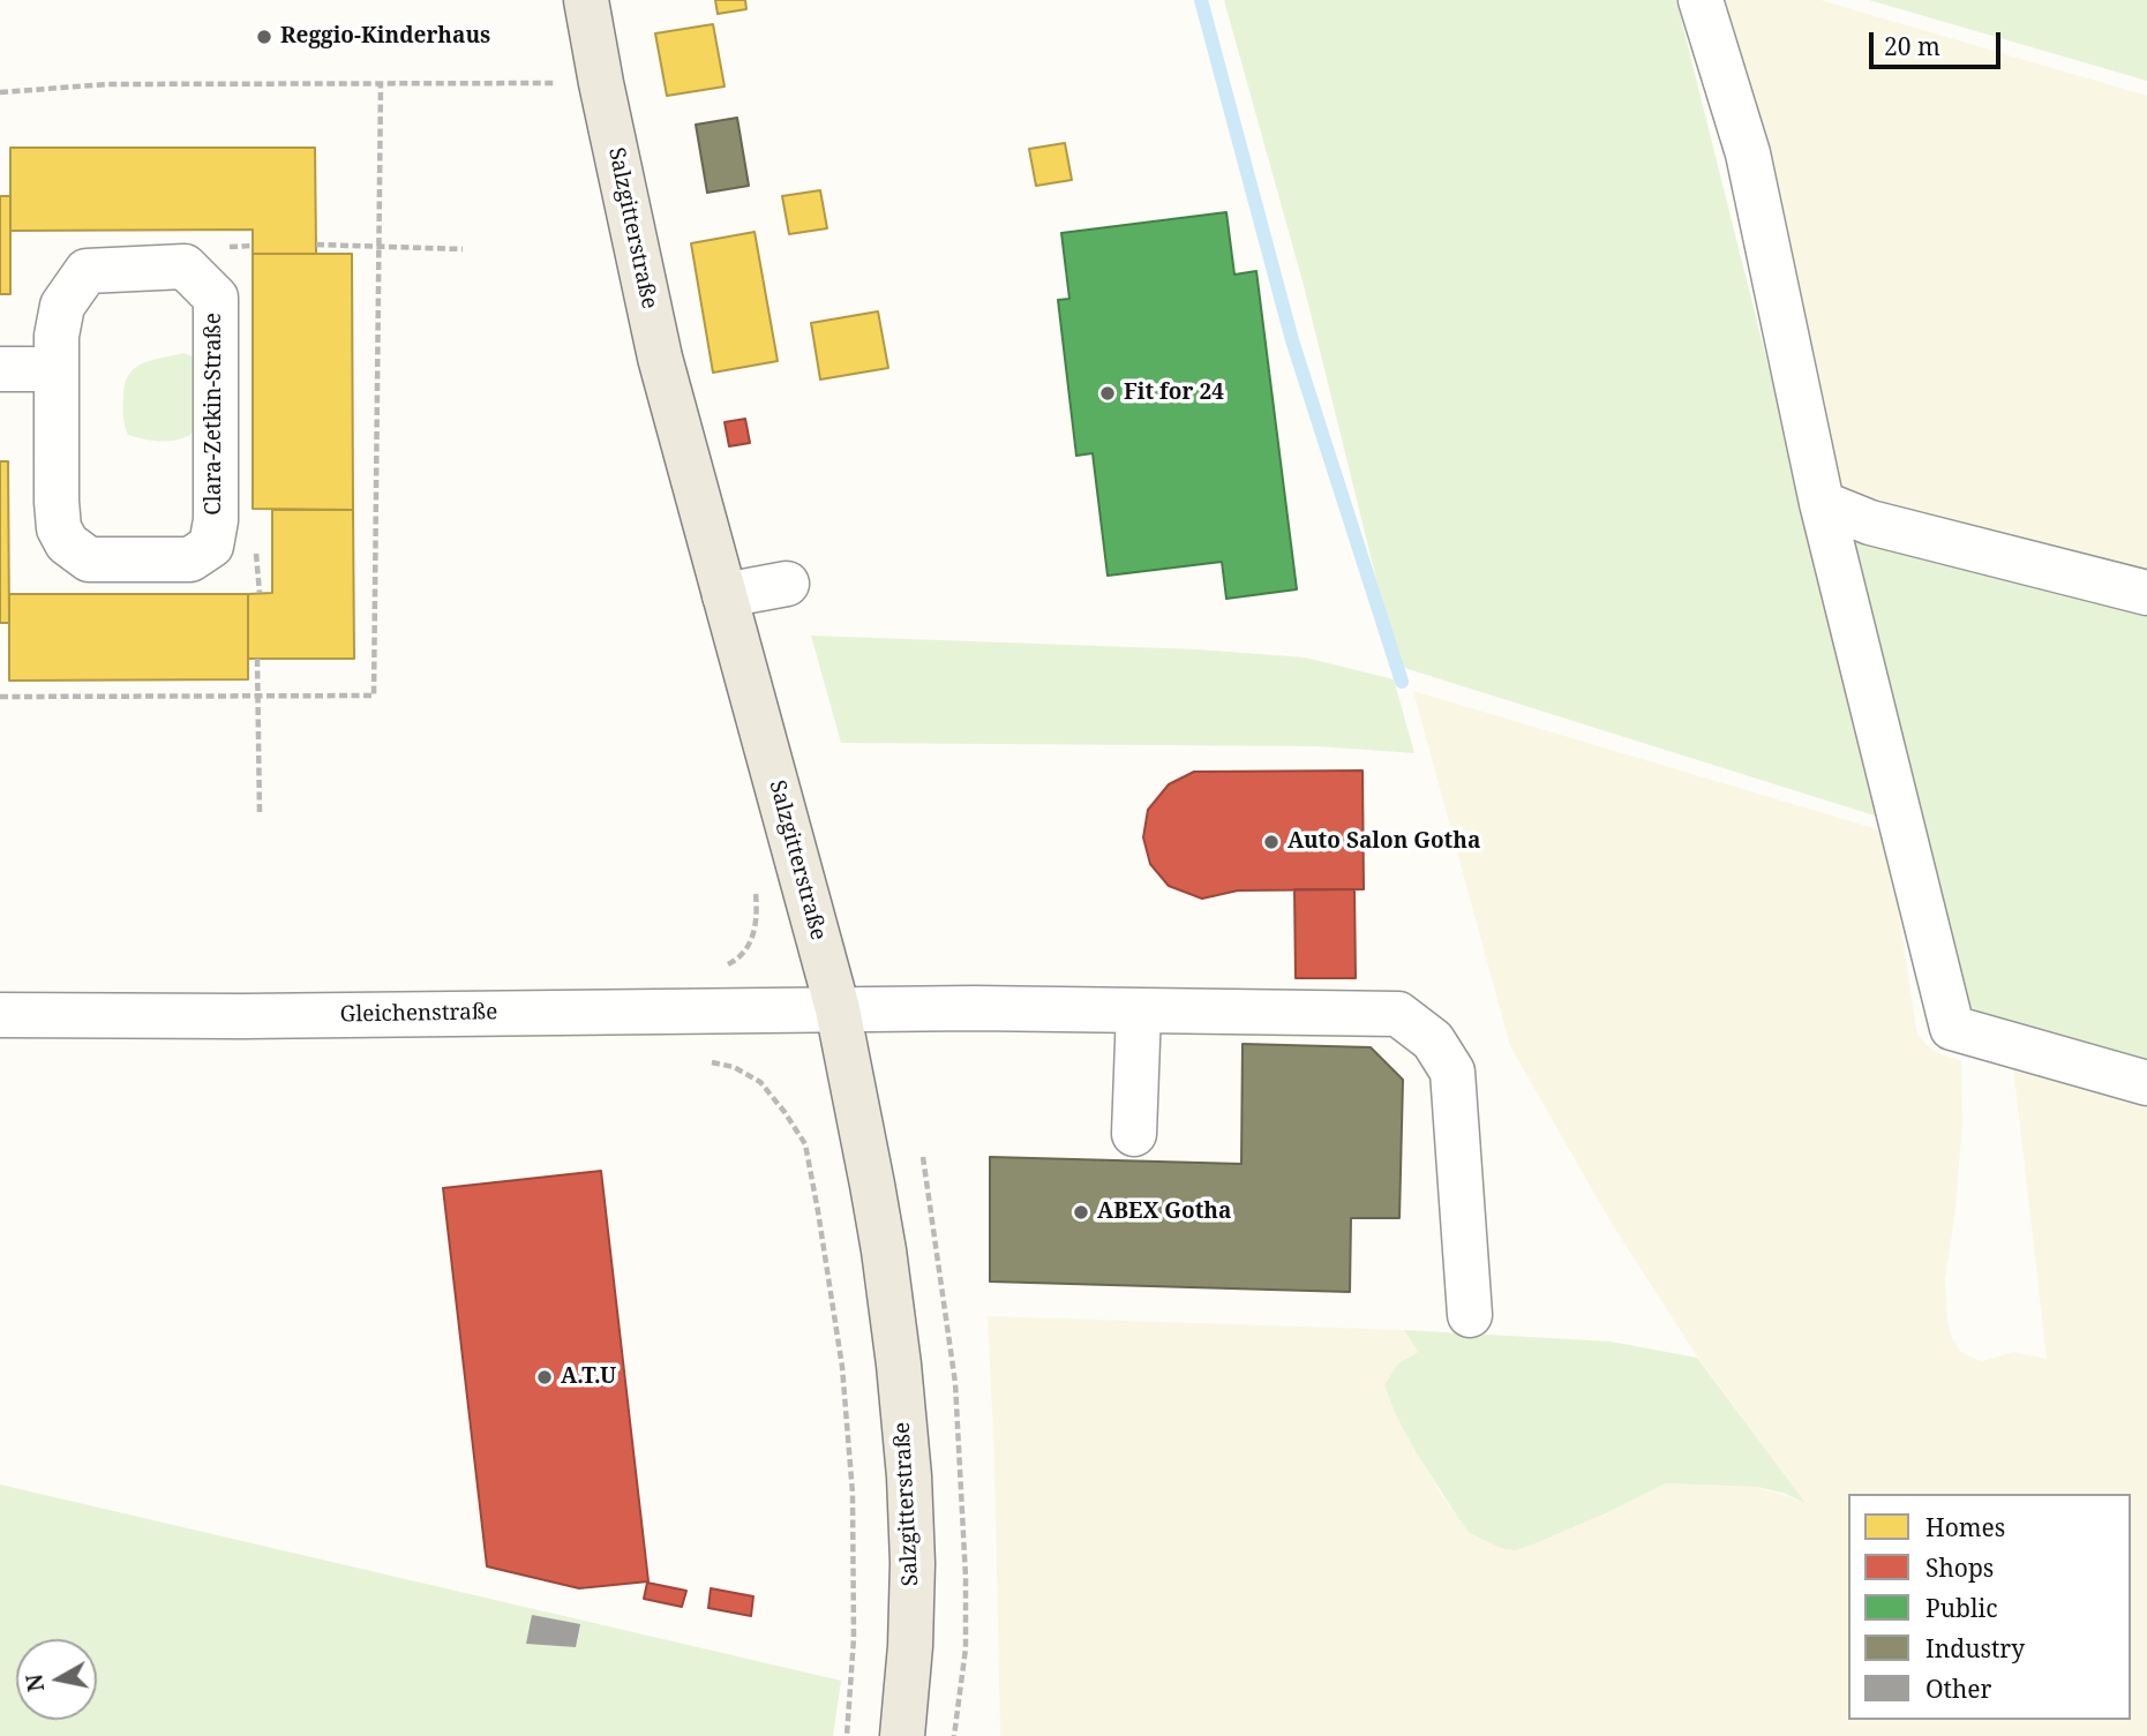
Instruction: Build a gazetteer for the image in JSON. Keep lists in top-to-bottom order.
{
  "streets": {
    "main road": ["Salzgitterstraße"],
    "street": ["Clara-Zetkin-Straße", "Gleichenstraße"]
  },
  "crossings": [
    ["Salzgitterstraße", "Gleichenstraße"]
  ],
  "places": [
    "Reggio-Kinderhaus",
    "Fit for 24",
    "Auto Salon Gotha",
    "ABEX Gotha",
    "A.T.U"
  ],
  "legend": [
    "Homes",
    "Shops",
    "Public",
    "Industry",
    "Other"
  ],
  "scale_bar": "20 m",
  "north": "left"
}
